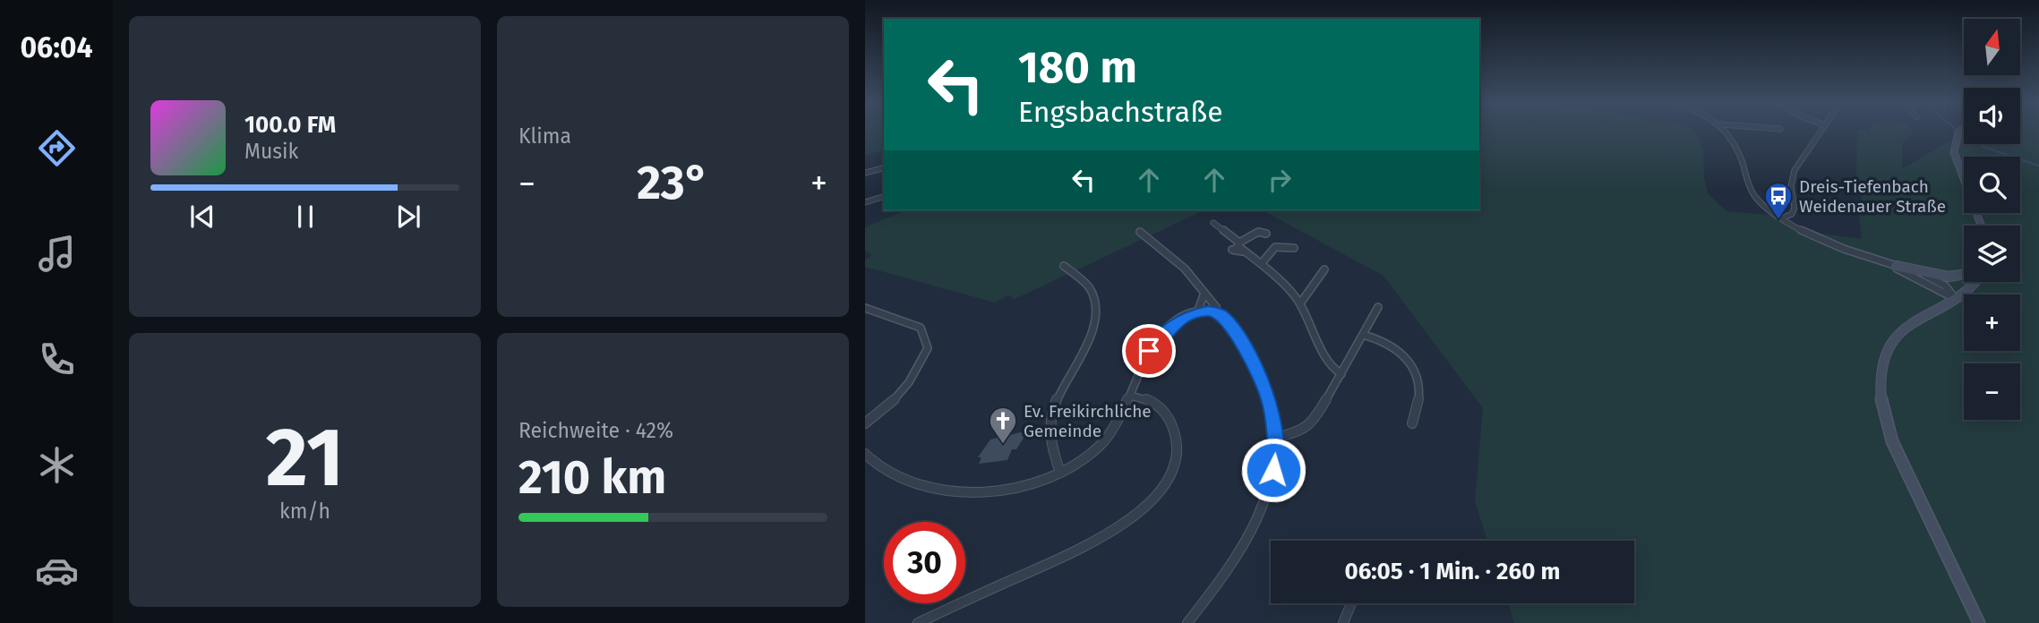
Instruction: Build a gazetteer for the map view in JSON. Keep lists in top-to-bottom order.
{
  "places": {
    "bus stop": ["Dreis-Tiefenbach Weidenauer Straße"],
    "church": ["Ev. Freikirchliche Gemeinde"]
  },
  "north": "top",
  "page": {
    "tabs": "06:04",
    "tile": [
      "Klima",
      ["21", "km/h"],
      ["Reichweite · 42%", "210 km"]
    ],
    "map_buttons": ["+", "−"],
    "turn": ["180 m", "Engsbachstraße"],
    "song": ["100.0 FM", "Musik"],
    "heat": ["−", "23°", "+"],
    "limit": "30",
    "trip": "06:05 · 1 Min. · 260 m"
  }
}
